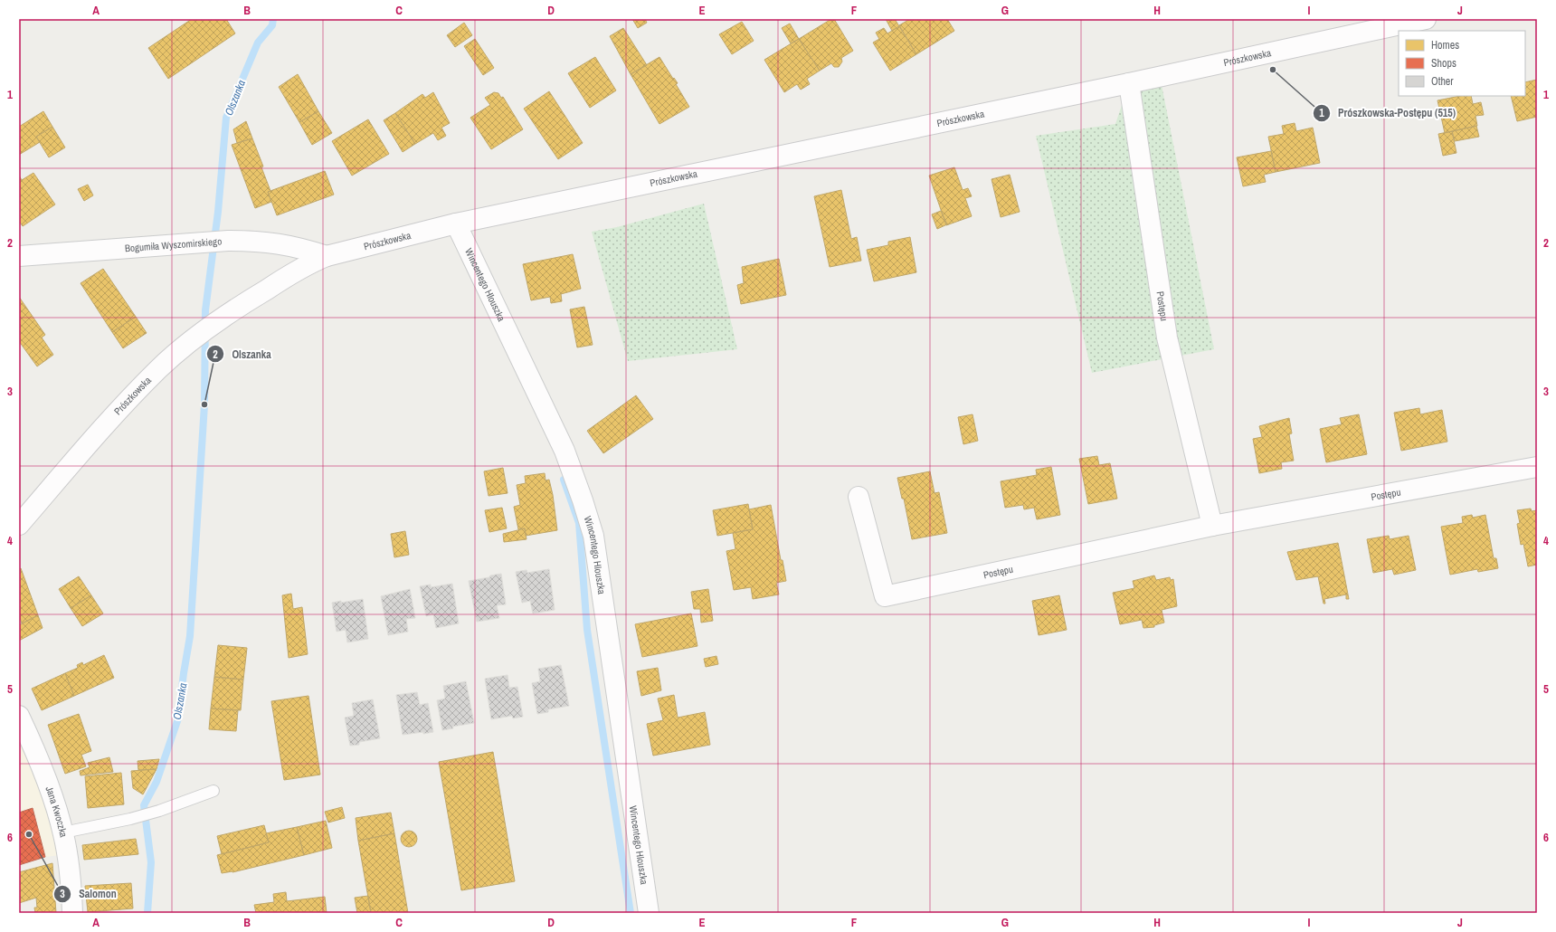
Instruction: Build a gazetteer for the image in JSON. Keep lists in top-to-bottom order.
{
  "streets": {
    "street": [
      "Prószkowska",
      "Bogumiła Wyszomirskiego",
      "Wincentego Hlouszka",
      "Postępu",
      "Jana Kwoczka"
    ]
  },
  "crossings": [
    ["Prószkowska", "Bogumiła Wyszomirskiego"],
    ["Prószkowska", "Wincentego Hlouszka"],
    ["Prószkowska", "Postępu"]
  ],
  "water": ["Olszanka"],
  "places": ["Prószkowska-Postępu (515)", "Olszanka", "Salomon"],
  "legend": ["Homes", "Shops", "Other"],
  "grid": {
    "columns": [
      "A",
      "B",
      "C",
      "D",
      "E",
      "F",
      "G",
      "H",
      "I",
      "J"
    ],
    "rows": [
      "1",
      "2",
      "3",
      "4",
      "5",
      "6"
    ]
  }
}
